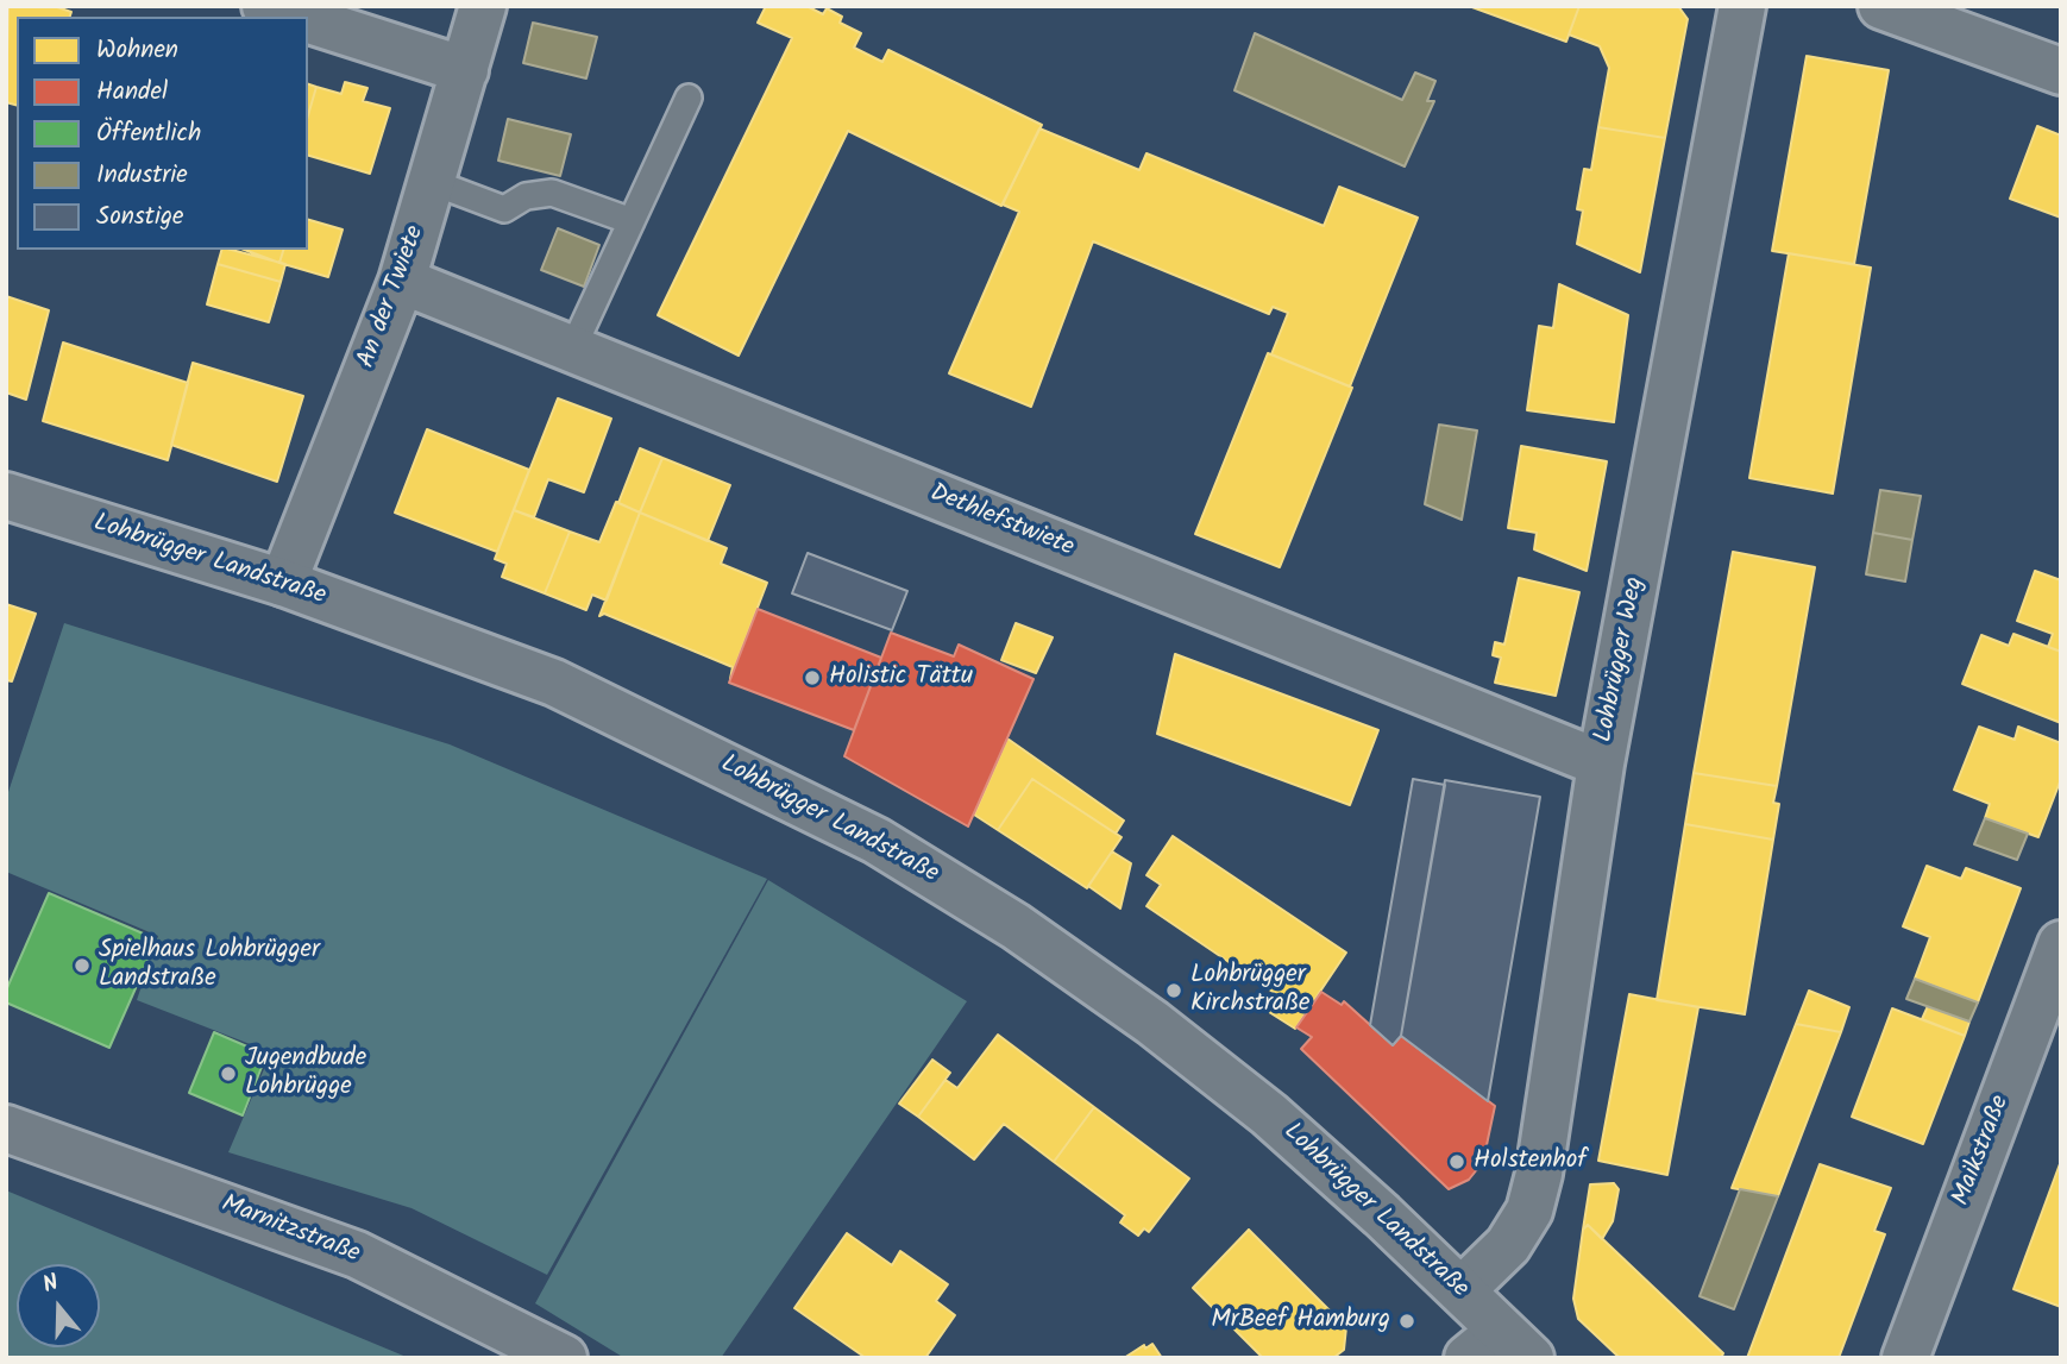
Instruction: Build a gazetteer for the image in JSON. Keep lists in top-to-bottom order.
{
  "streets": {
    "street": [
      "An der Twiete",
      "Dethlefstwiete",
      "Lohbrügger Landstraße",
      "Lohbrügger Weg",
      "Maikstraße",
      "Marnitzstraße"
    ]
  },
  "crossings": [
    ["An der Twiete", "Dethlefstwiete"],
    ["An der Twiete", "Lohbrügger Landstraße"],
    ["Dethlefstwiete", "Lohbrügger Weg"],
    ["Lohbrügger Landstraße", "Lohbrügger Weg"]
  ],
  "places": [
    "Holistic Tättu",
    "Spielhaus Lohbrügger Landstraße",
    "Lohbrügger Kirchstraße",
    "Jugendbude Lohbrügge",
    "Holstenhof",
    "MrBeef Hamburg"
  ],
  "legend": [
    "Wohnen",
    "Handel",
    "Öffentlich",
    "Industrie",
    "Sonstige"
  ],
  "north": "top"
}
